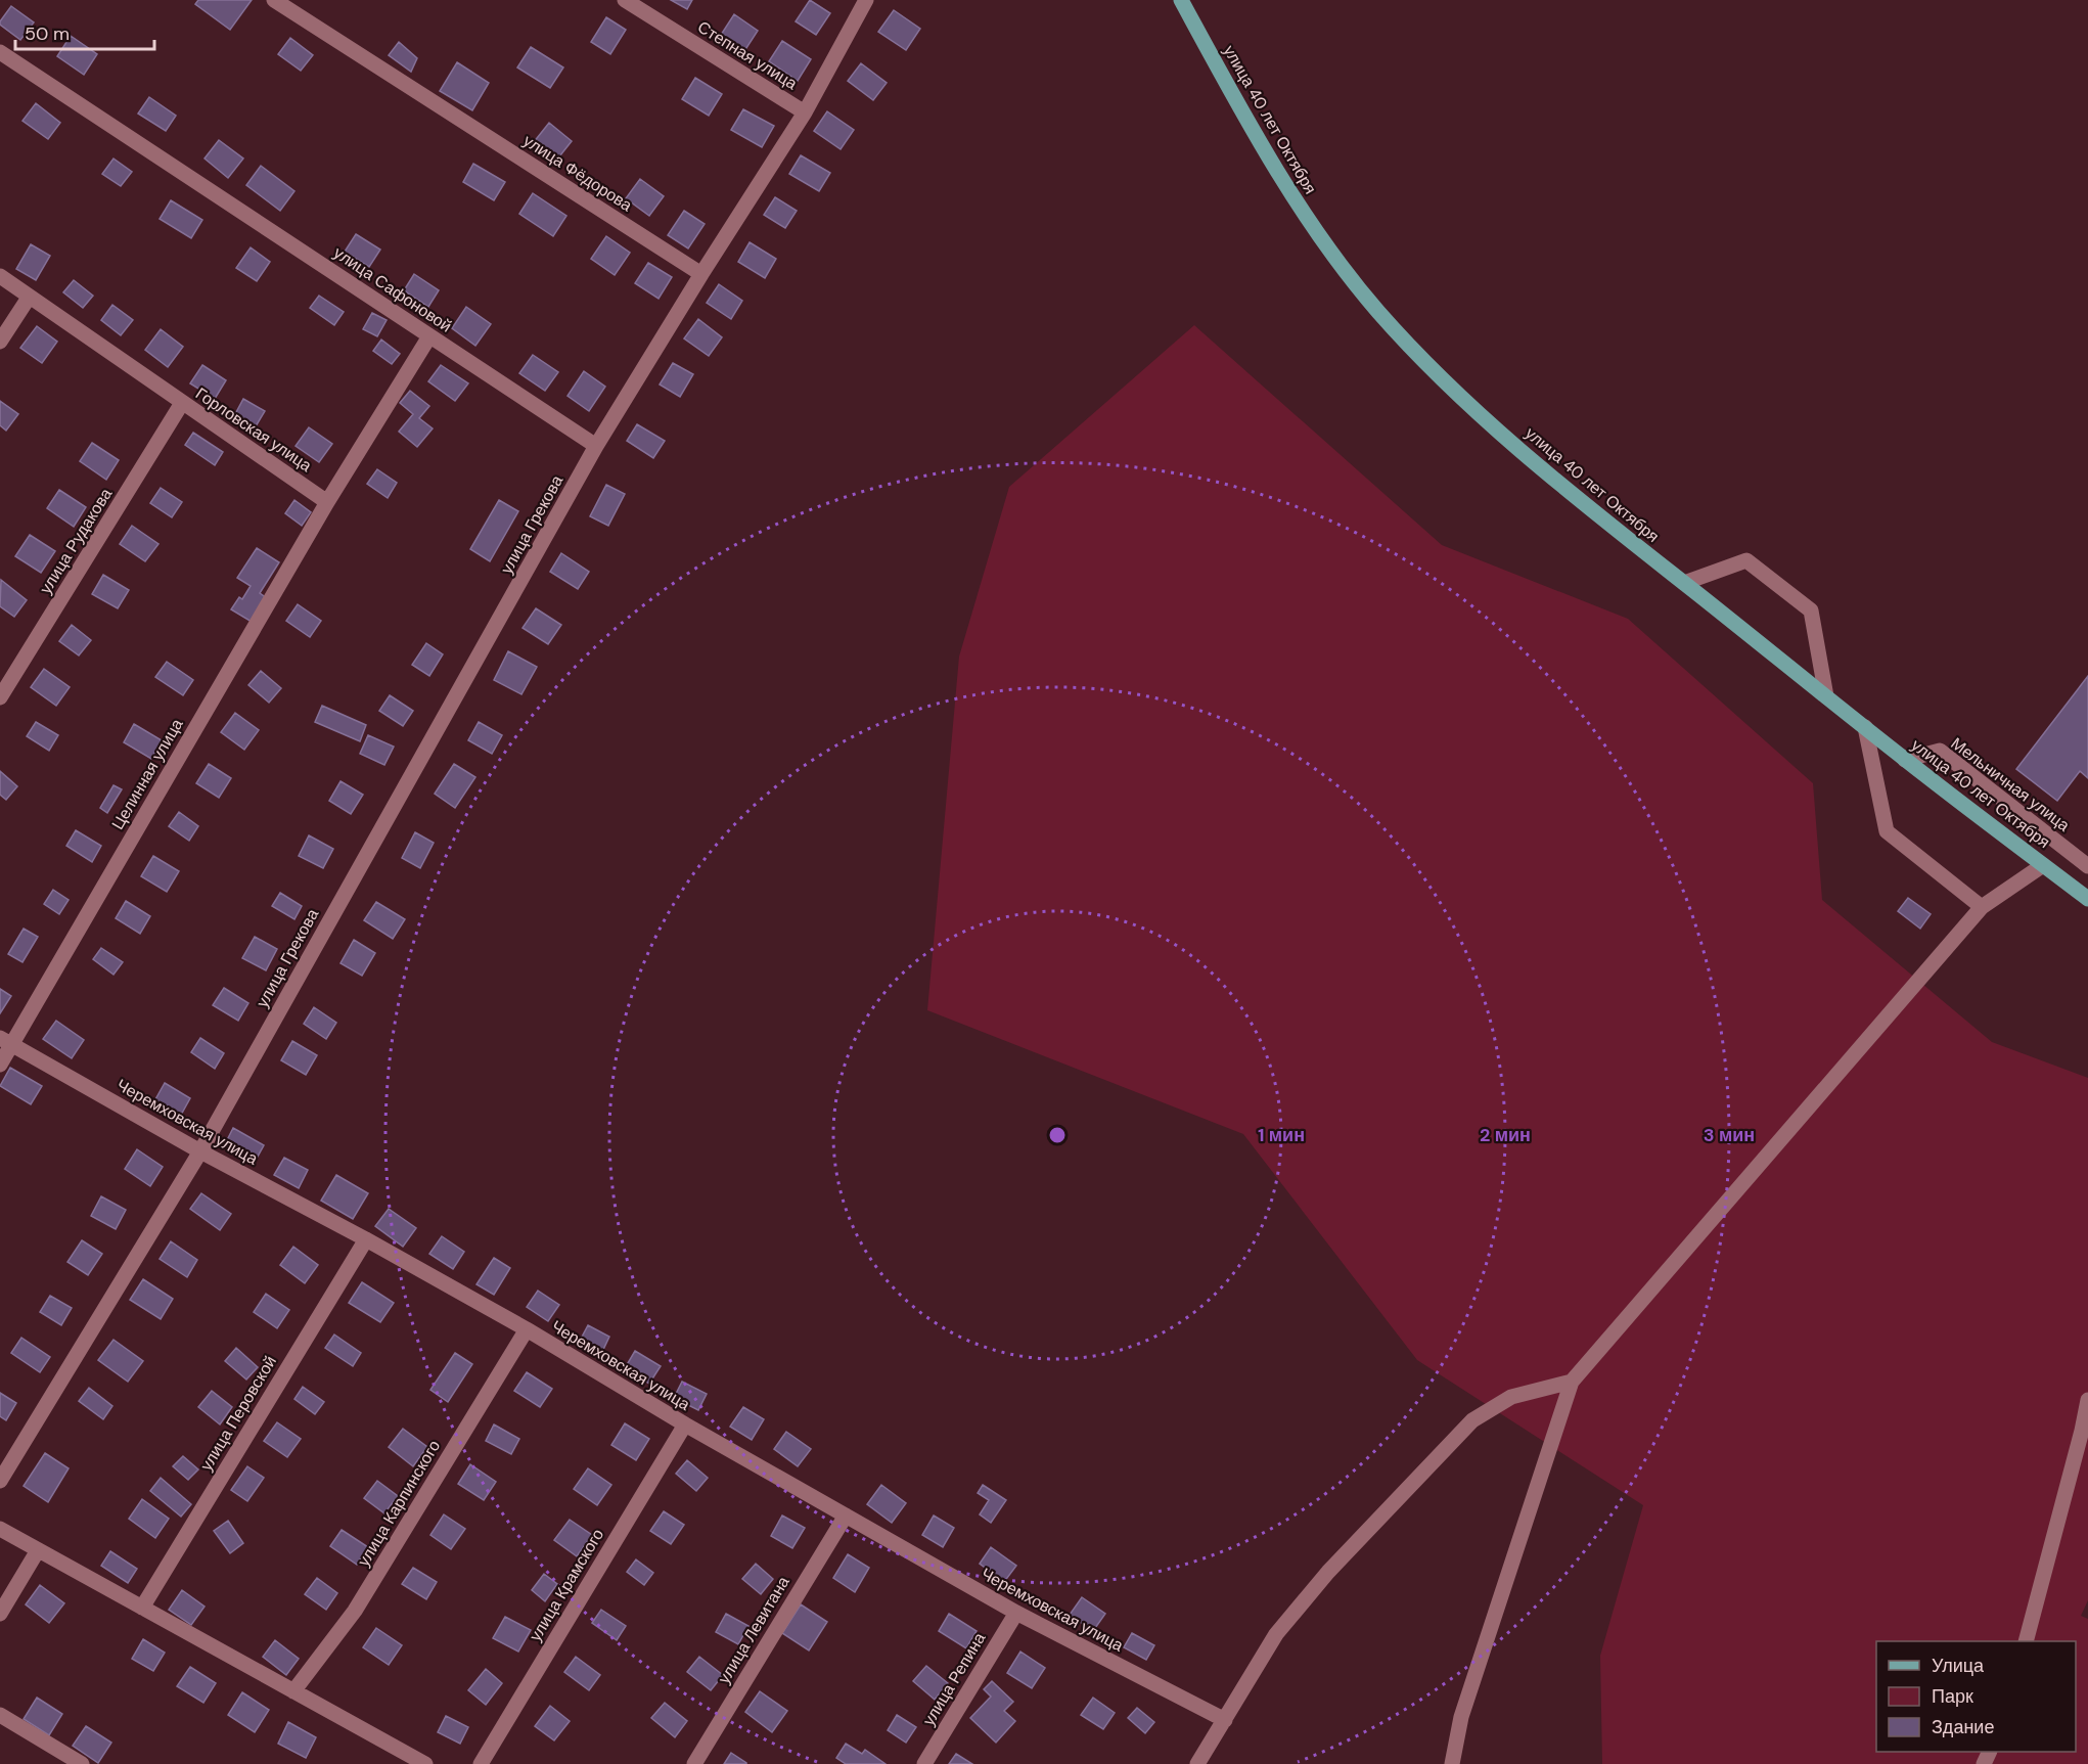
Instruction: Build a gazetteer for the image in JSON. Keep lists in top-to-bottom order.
{
  "streets": {
    "main road": ["улица 40 лет Октября"],
    "street": [
      "Степная улица",
      "улица Фёдорова",
      "улица Сафоновой",
      "Горловская улица",
      "улица Грекова",
      "улица Рудакова",
      "Целинная улица",
      "Мельничная улица",
      "Черемховская улица",
      "улица Перовской",
      "улица Карпинского",
      "улица Крамского",
      "улица Левитана",
      "улица Репина"
    ]
  },
  "crossings": [
    ["улица 40 лет Октября", "Мельничная улица"],
    ["улица Сафоновой", "улица Грекова"],
    ["Горловская улица", "улица Рудакова"],
    ["Горловская улица", "Целинная улица"],
    ["улица Грекова", "Черемховская улица"],
    ["Целинная улица", "Черемховская улица"],
    ["Черемховская улица", "улица Перовской"],
    ["Черемховская улица", "улица Карпинского"],
    ["Черемховская улица", "улица Крамского"],
    ["Черемховская улица", "улица Левитана"],
    ["Черемховская улица", "улица Репина"]
  ],
  "legend": ["Улица", "Парк", "Здание"],
  "scale_bar": "50 m",
  "rings": ["1 мин", "2 мин", "3 мин"]
}
